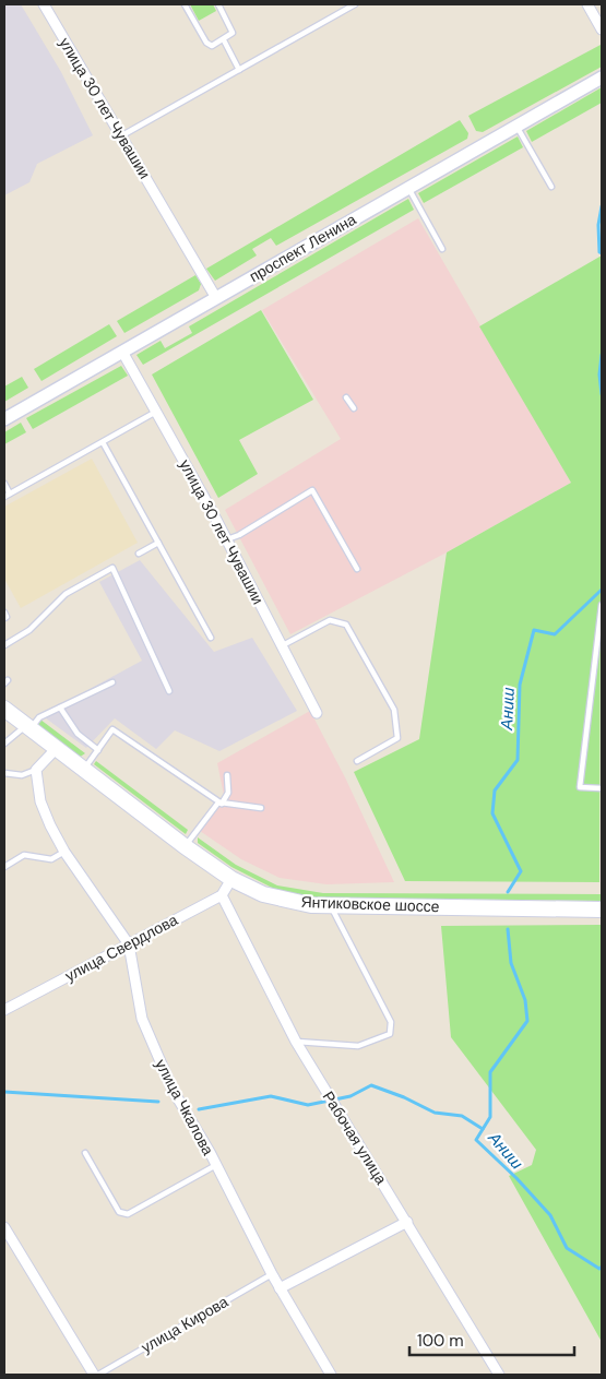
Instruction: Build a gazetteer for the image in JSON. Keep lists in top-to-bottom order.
{
  "streets": {
    "main road": ["Янтиковское шоссе"],
    "street": [
      "улица 30 лет Чувашии",
      "проспект Ленина",
      "улица Свердлова",
      "улица Чкалова",
      "Рабочая улица"
    ],
    "lane": ["улица Кирова"]
  },
  "crossings": [
    ["улица 30 лет Чувашии", "проспект Ленина"],
    ["Янтиковское шоссе", "улица Свердлова"],
    ["улица Свердлова", "улица Чкалова"],
    ["улица Свердлова", "Рабочая улица"],
    ["улица Чкалова", "улица Кирова"]
  ],
  "water": ["Аниш"],
  "scale_bar": "100 m"
}
